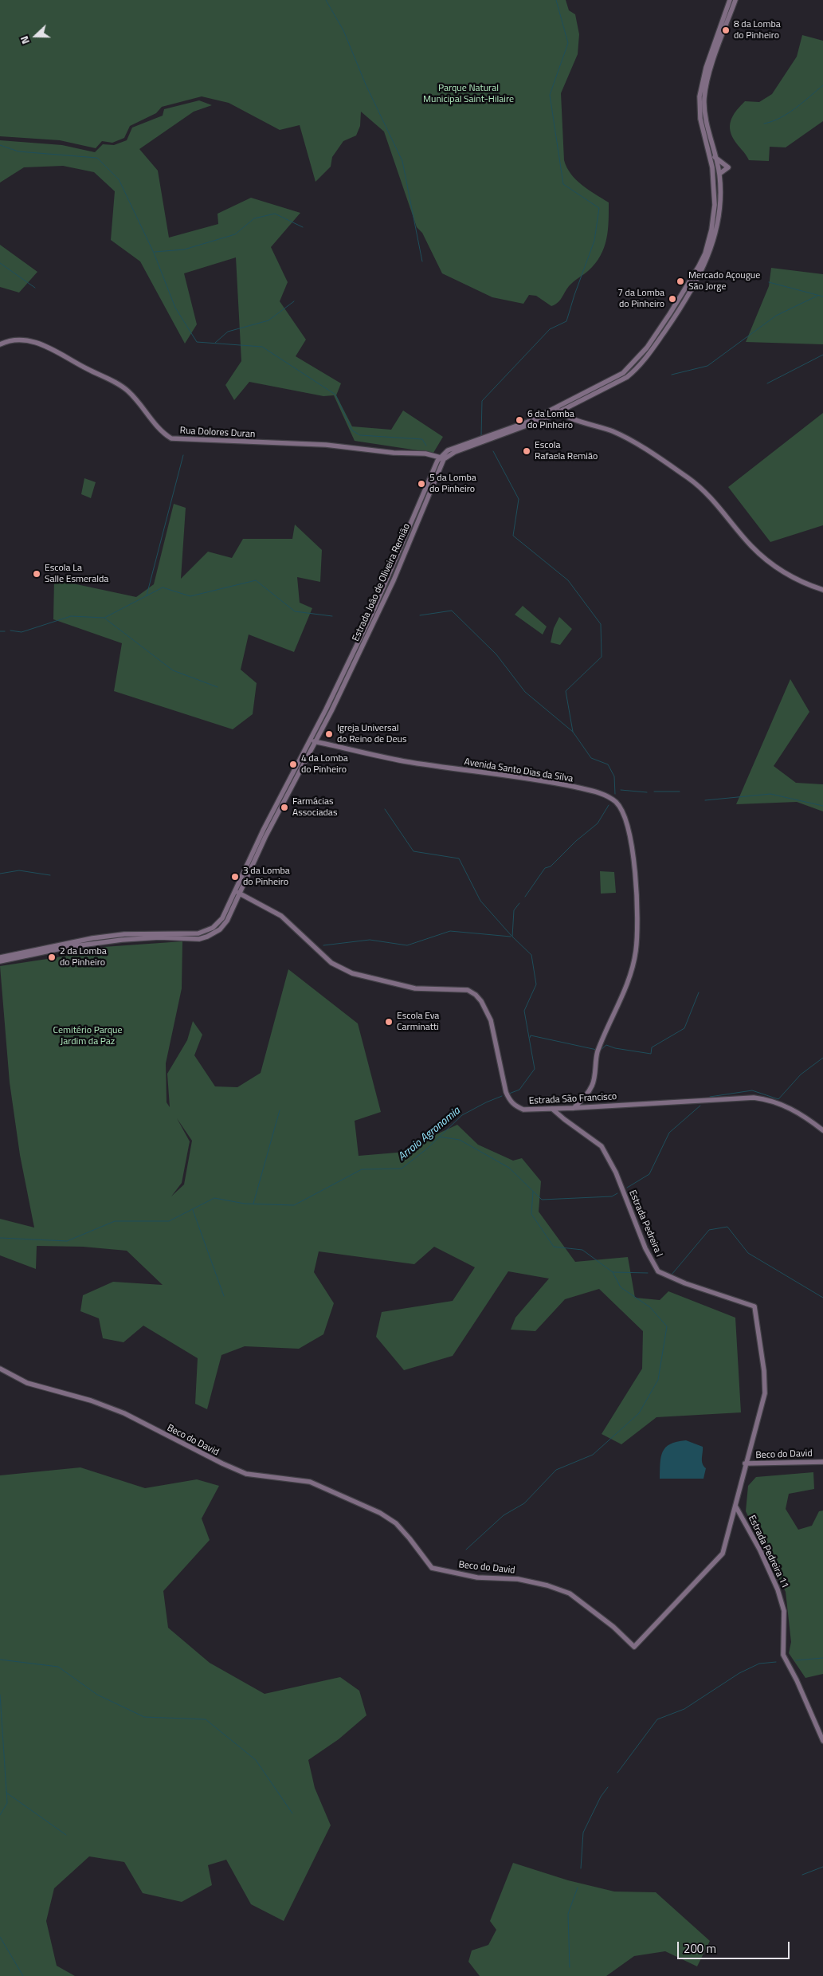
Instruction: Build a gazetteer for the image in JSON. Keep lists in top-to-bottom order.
{
  "streets": {
    "main road": [
      "Rua Dolores Duran",
      "Estrada João de Oliveira Remião",
      "Avenida Santo Dias da Silva",
      "Estrada São Francisco",
      "Estrada Pedreira I",
      "Beco do David",
      "Estrada Pedreira 11"
    ]
  },
  "crossings": [
    ["Rua Dolores Duran", "Estrada João de Oliveira Remião"],
    ["Estrada João de Oliveira Remião", "Avenida Santo Dias da Silva"],
    ["Estrada João de Oliveira Remião", "Estrada São Francisco"],
    ["Avenida Santo Dias da Silva", "Estrada São Francisco"],
    ["Estrada São Francisco", "Estrada Pedreira I"],
    ["Estrada Pedreira I", "Beco do David"],
    ["Beco do David", "Estrada Pedreira 11"]
  ],
  "water": ["Arroio Agronomia"],
  "parks": ["Parque Natural Municipal Saint-Hilaire", "Cemitério Parque Jardim da Paz"],
  "places": [
    "8 da Lomba do Pinheiro",
    "Mercado Açougue São Jorge",
    "7 da Lomba do Pinheiro",
    "6 da Lomba do Pinheiro",
    "Escola Rafaela Remião",
    "5 da Lomba do Pinheiro",
    "Escola La Salle Esmeralda",
    "Igreja Universal do Reino de Deus",
    "4 da Lomba do Pinheiro",
    "Farmácias Associadas",
    "3 da Lomba do Pinheiro",
    "2 da Lomba do Pinheiro",
    "Escola Eva Carminatti"
  ],
  "scale_bar": "200 m",
  "north": "left"
}
